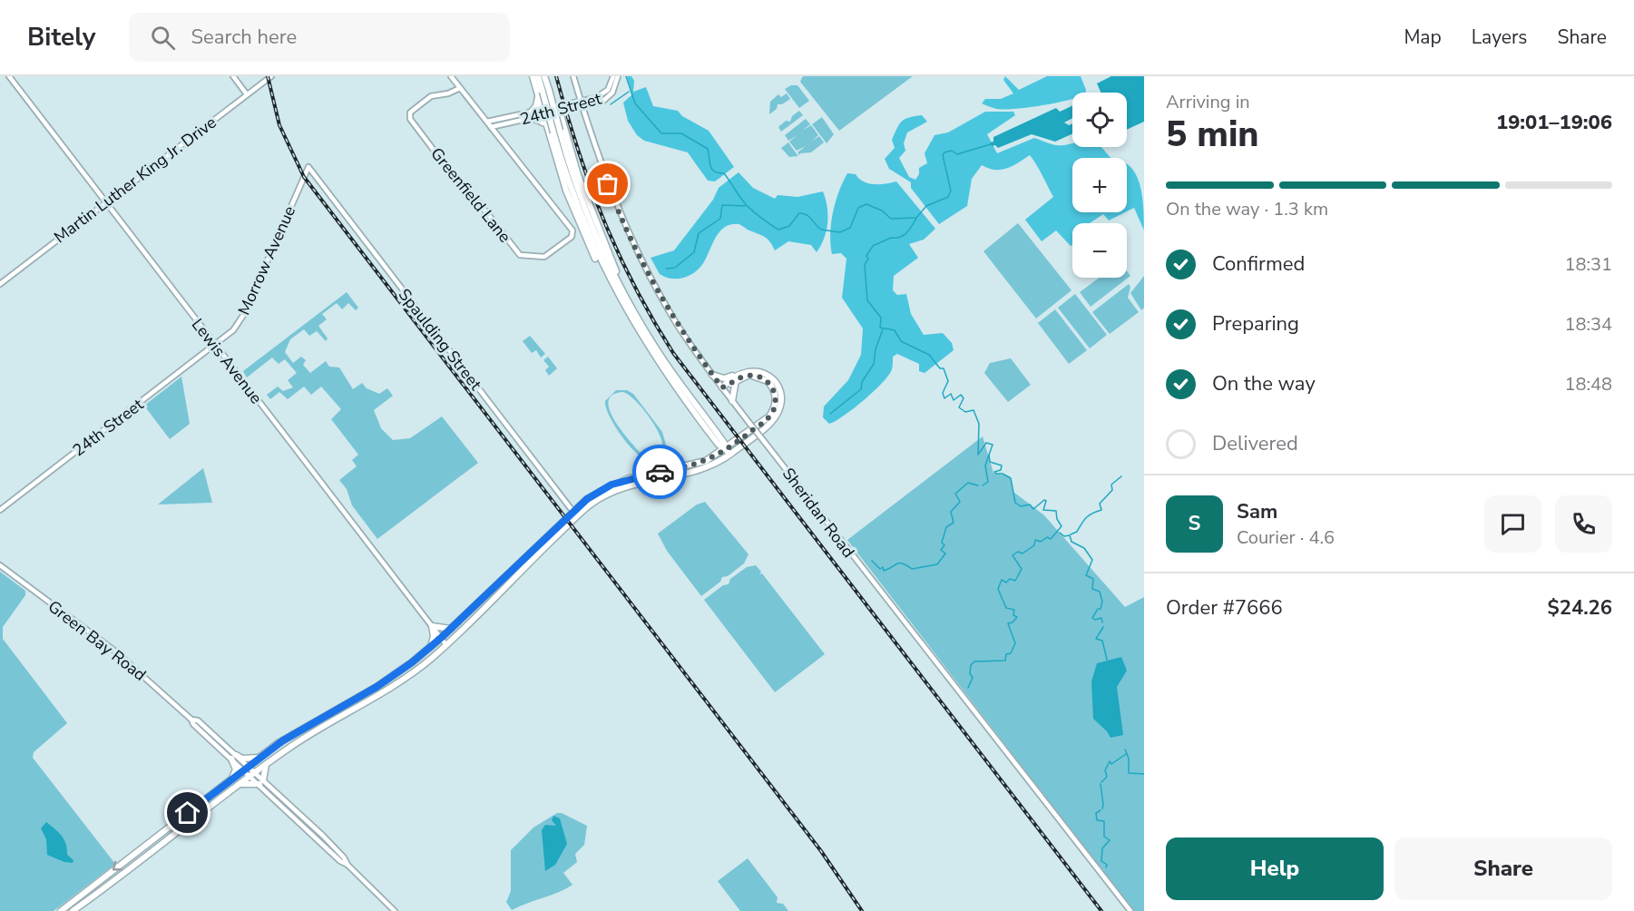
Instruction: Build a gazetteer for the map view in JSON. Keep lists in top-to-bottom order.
{
  "streets": {
    "main road": [
      "24th Street",
      "Martin Luther King Jr. Drive",
      "Greenfield Lane",
      "Morrow Avenue",
      "Spaulding Street",
      "Lewis Avenue",
      "Sheridan Road",
      "Green Bay Road"
    ]
  },
  "crossings": [
    ["24th Street", "Greenfield Lane"],
    ["24th Street", "Morrow Avenue"],
    ["24th Street", "Lewis Avenue"],
    ["Martin Luther King Jr. Drive", "Lewis Avenue"],
    ["Morrow Avenue", "Spaulding Street"],
    ["Morrow Avenue", "Lewis Avenue"]
  ],
  "page": {
    "header": "Bitely",
    "search": "Search here",
    "nav": ["Map", "Layers", "Share"],
    "heading": ["5 min", "Arriving in", "19:01–19:06"],
    "panel": [
      "Sam",
      "Courier · 4.6",
      "Order #7666",
      "$24.26"
    ],
    "map_buttons": ["+", "−"],
    "bar": "On the way · 1.3 km",
    "list": [
      ["Confirmed", "18:31"],
      ["Preparing", "18:34"],
      ["On the way", "18:48"],
      "Delivered"
    ],
    "round": "S",
    "buttons": ["Help", "Share"]
  }
}
